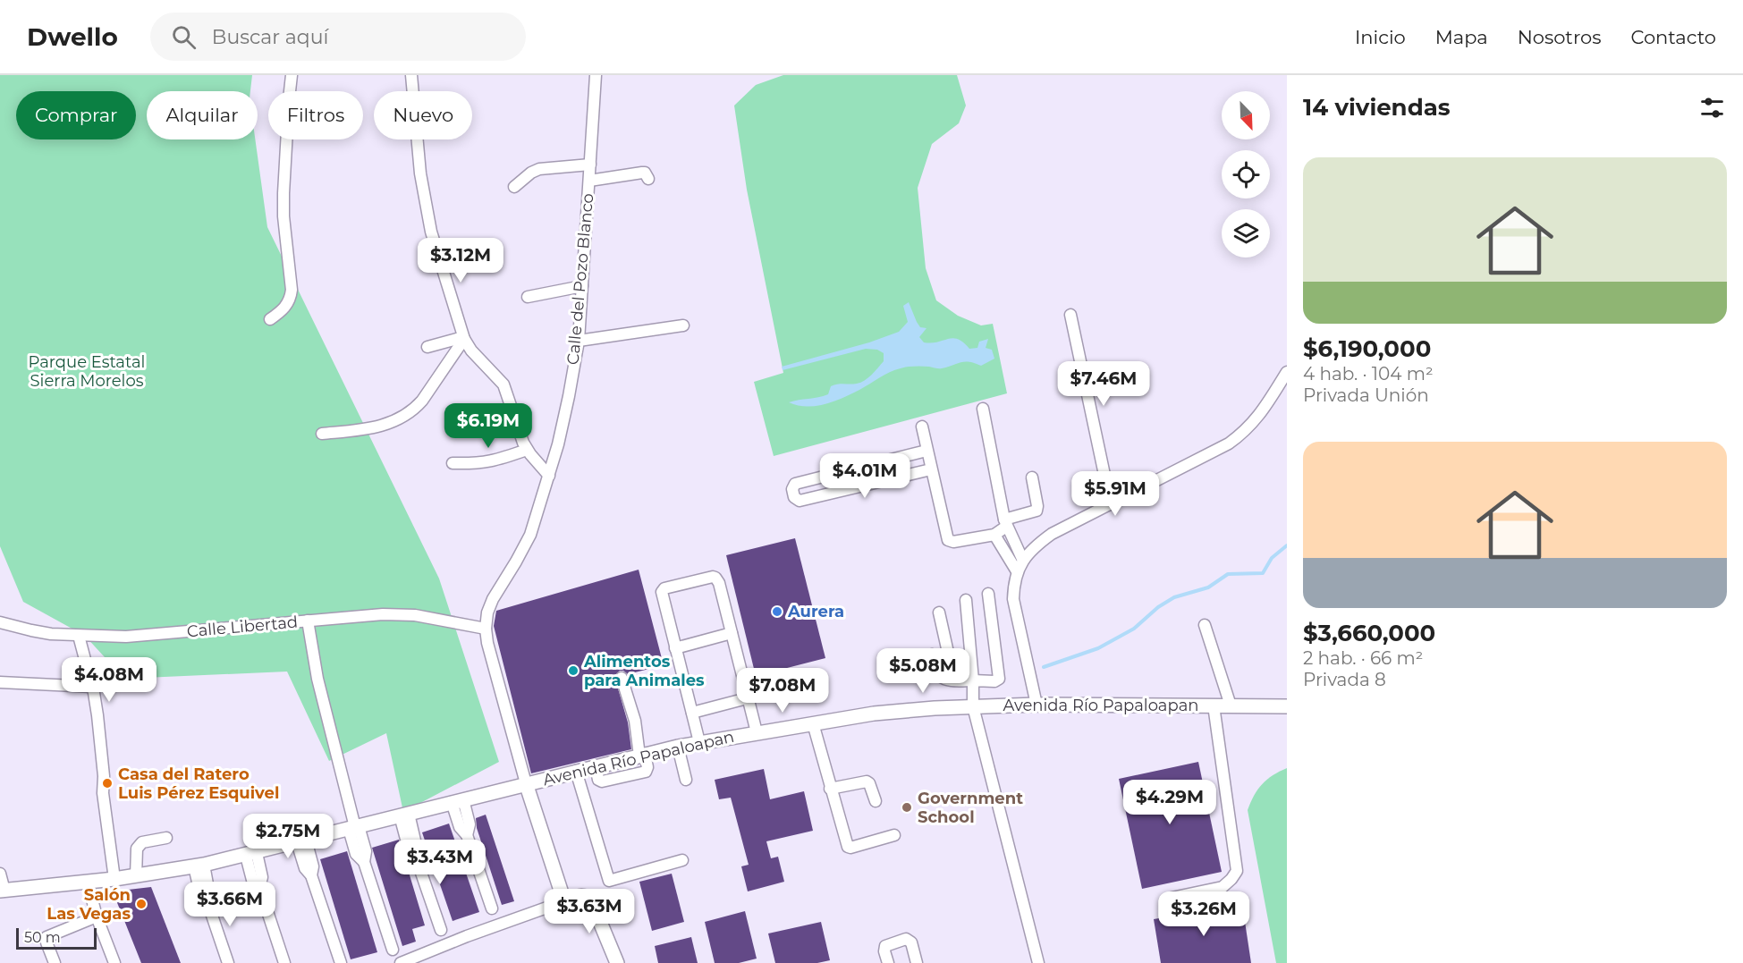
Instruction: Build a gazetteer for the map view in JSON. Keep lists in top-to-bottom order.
{
  "streets": {
    "main road": ["Avenida Río Papaloapan"],
    "street": ["Calle del Pozo Blanco", "Calle Libertad"]
  },
  "crossings": [
    ["Calle del Pozo Blanco", "Calle Libertad"],
    ["Calle del Pozo Blanco", "Avenida Río Papaloapan"]
  ],
  "parks": ["Parque Estatal Sierra Morelos"],
  "places": [
    "Aurera",
    "Alimentos para Animales",
    "Casa del Ratero Luis Pérez Esquivel",
    "Government School",
    "Salón Las Vegas"
  ],
  "scale_bar": "50 m",
  "north": "bottom right",
  "page": {
    "header": "Dwello",
    "search": "Buscar aquí",
    "nav": [
      "Inicio",
      "Mapa",
      "Nosotros",
      "Contacto"
    ],
    "heading": "14 viviendas",
    "chip": [
      "Comprar",
      "Alquilar",
      "Filtros",
      "Nuevo"
    ],
    "list": [
      {
        "name": "$6,190,000",
        "note": "4 hab. · 104 m² · Privada Unión"
      },
      {
        "name": "$3,660,000",
        "note": "2 hab. · 66 m² · Privada 8"
      }
    ],
    "price": [
      "$3.12M",
      "$7.46M",
      "$6.19M",
      "$4.01M",
      "$5.91M",
      "$5.08M",
      "$4.08M",
      "$7.08M",
      "$4.29M",
      "$2.75M",
      "$3.43M",
      "$3.66M",
      "$3.63M",
      "$3.26M"
    ],
    "scale": "50 m"
  }
}
